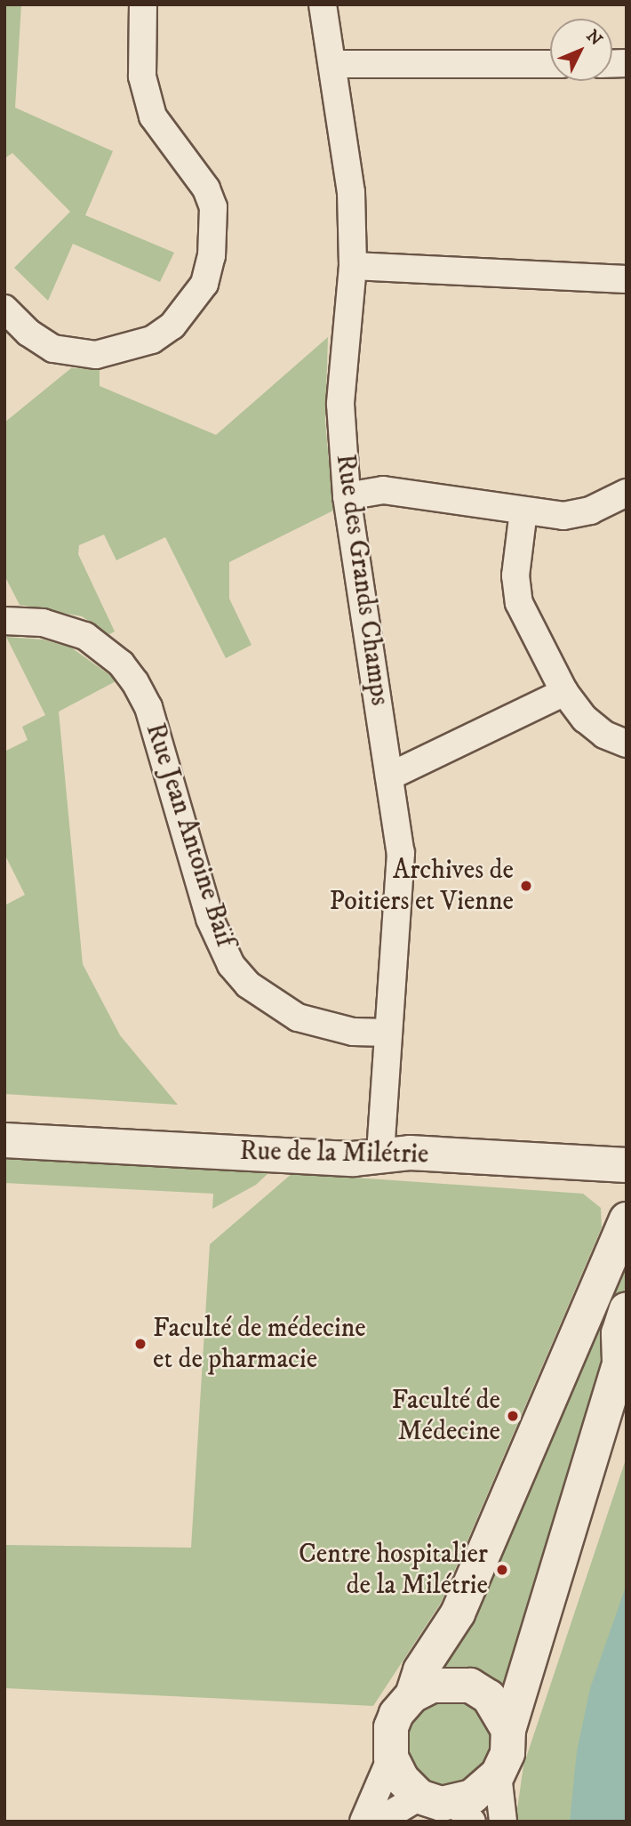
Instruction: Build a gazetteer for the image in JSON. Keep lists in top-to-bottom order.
{
  "streets": {
    "street": ["Rue des Grands Champs", "Rue Jean Antoine Baïf", "Rue de la Milétrie"]
  },
  "crossings": [
    ["Rue des Grands Champs", "Rue Jean Antoine Baïf"],
    ["Rue des Grands Champs", "Rue de la Milétrie"]
  ],
  "places": [
    "Archives de Poitiers et Vienne",
    "Faculté de médecine et de pharmacie",
    "Faculté de Médecine",
    "Centre hospitalier de la Milétrie"
  ],
  "north": "top right"
}
